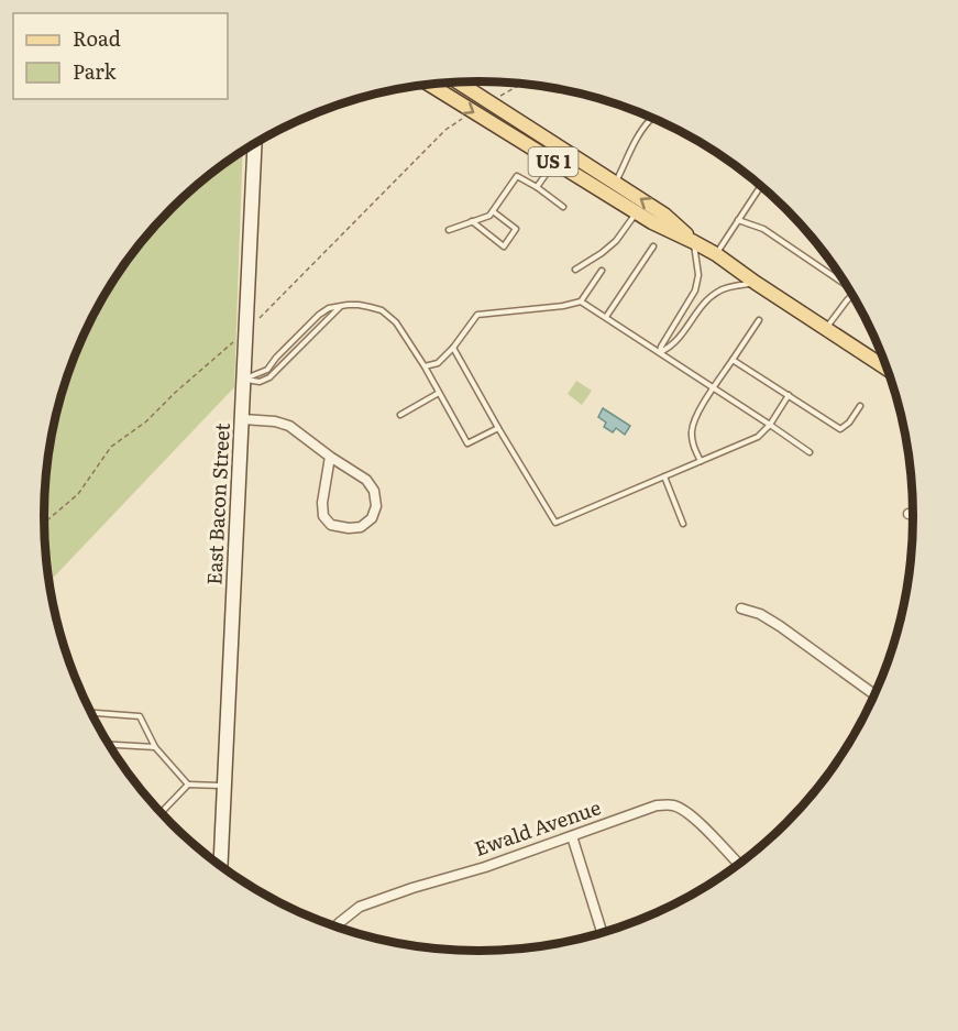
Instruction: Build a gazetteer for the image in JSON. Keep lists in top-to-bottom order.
{
  "streets": {
    "main road": ["US 1", "East Bacon Street"],
    "street": ["Ewald Avenue"]
  },
  "legend": ["Road", "Park"]
}
